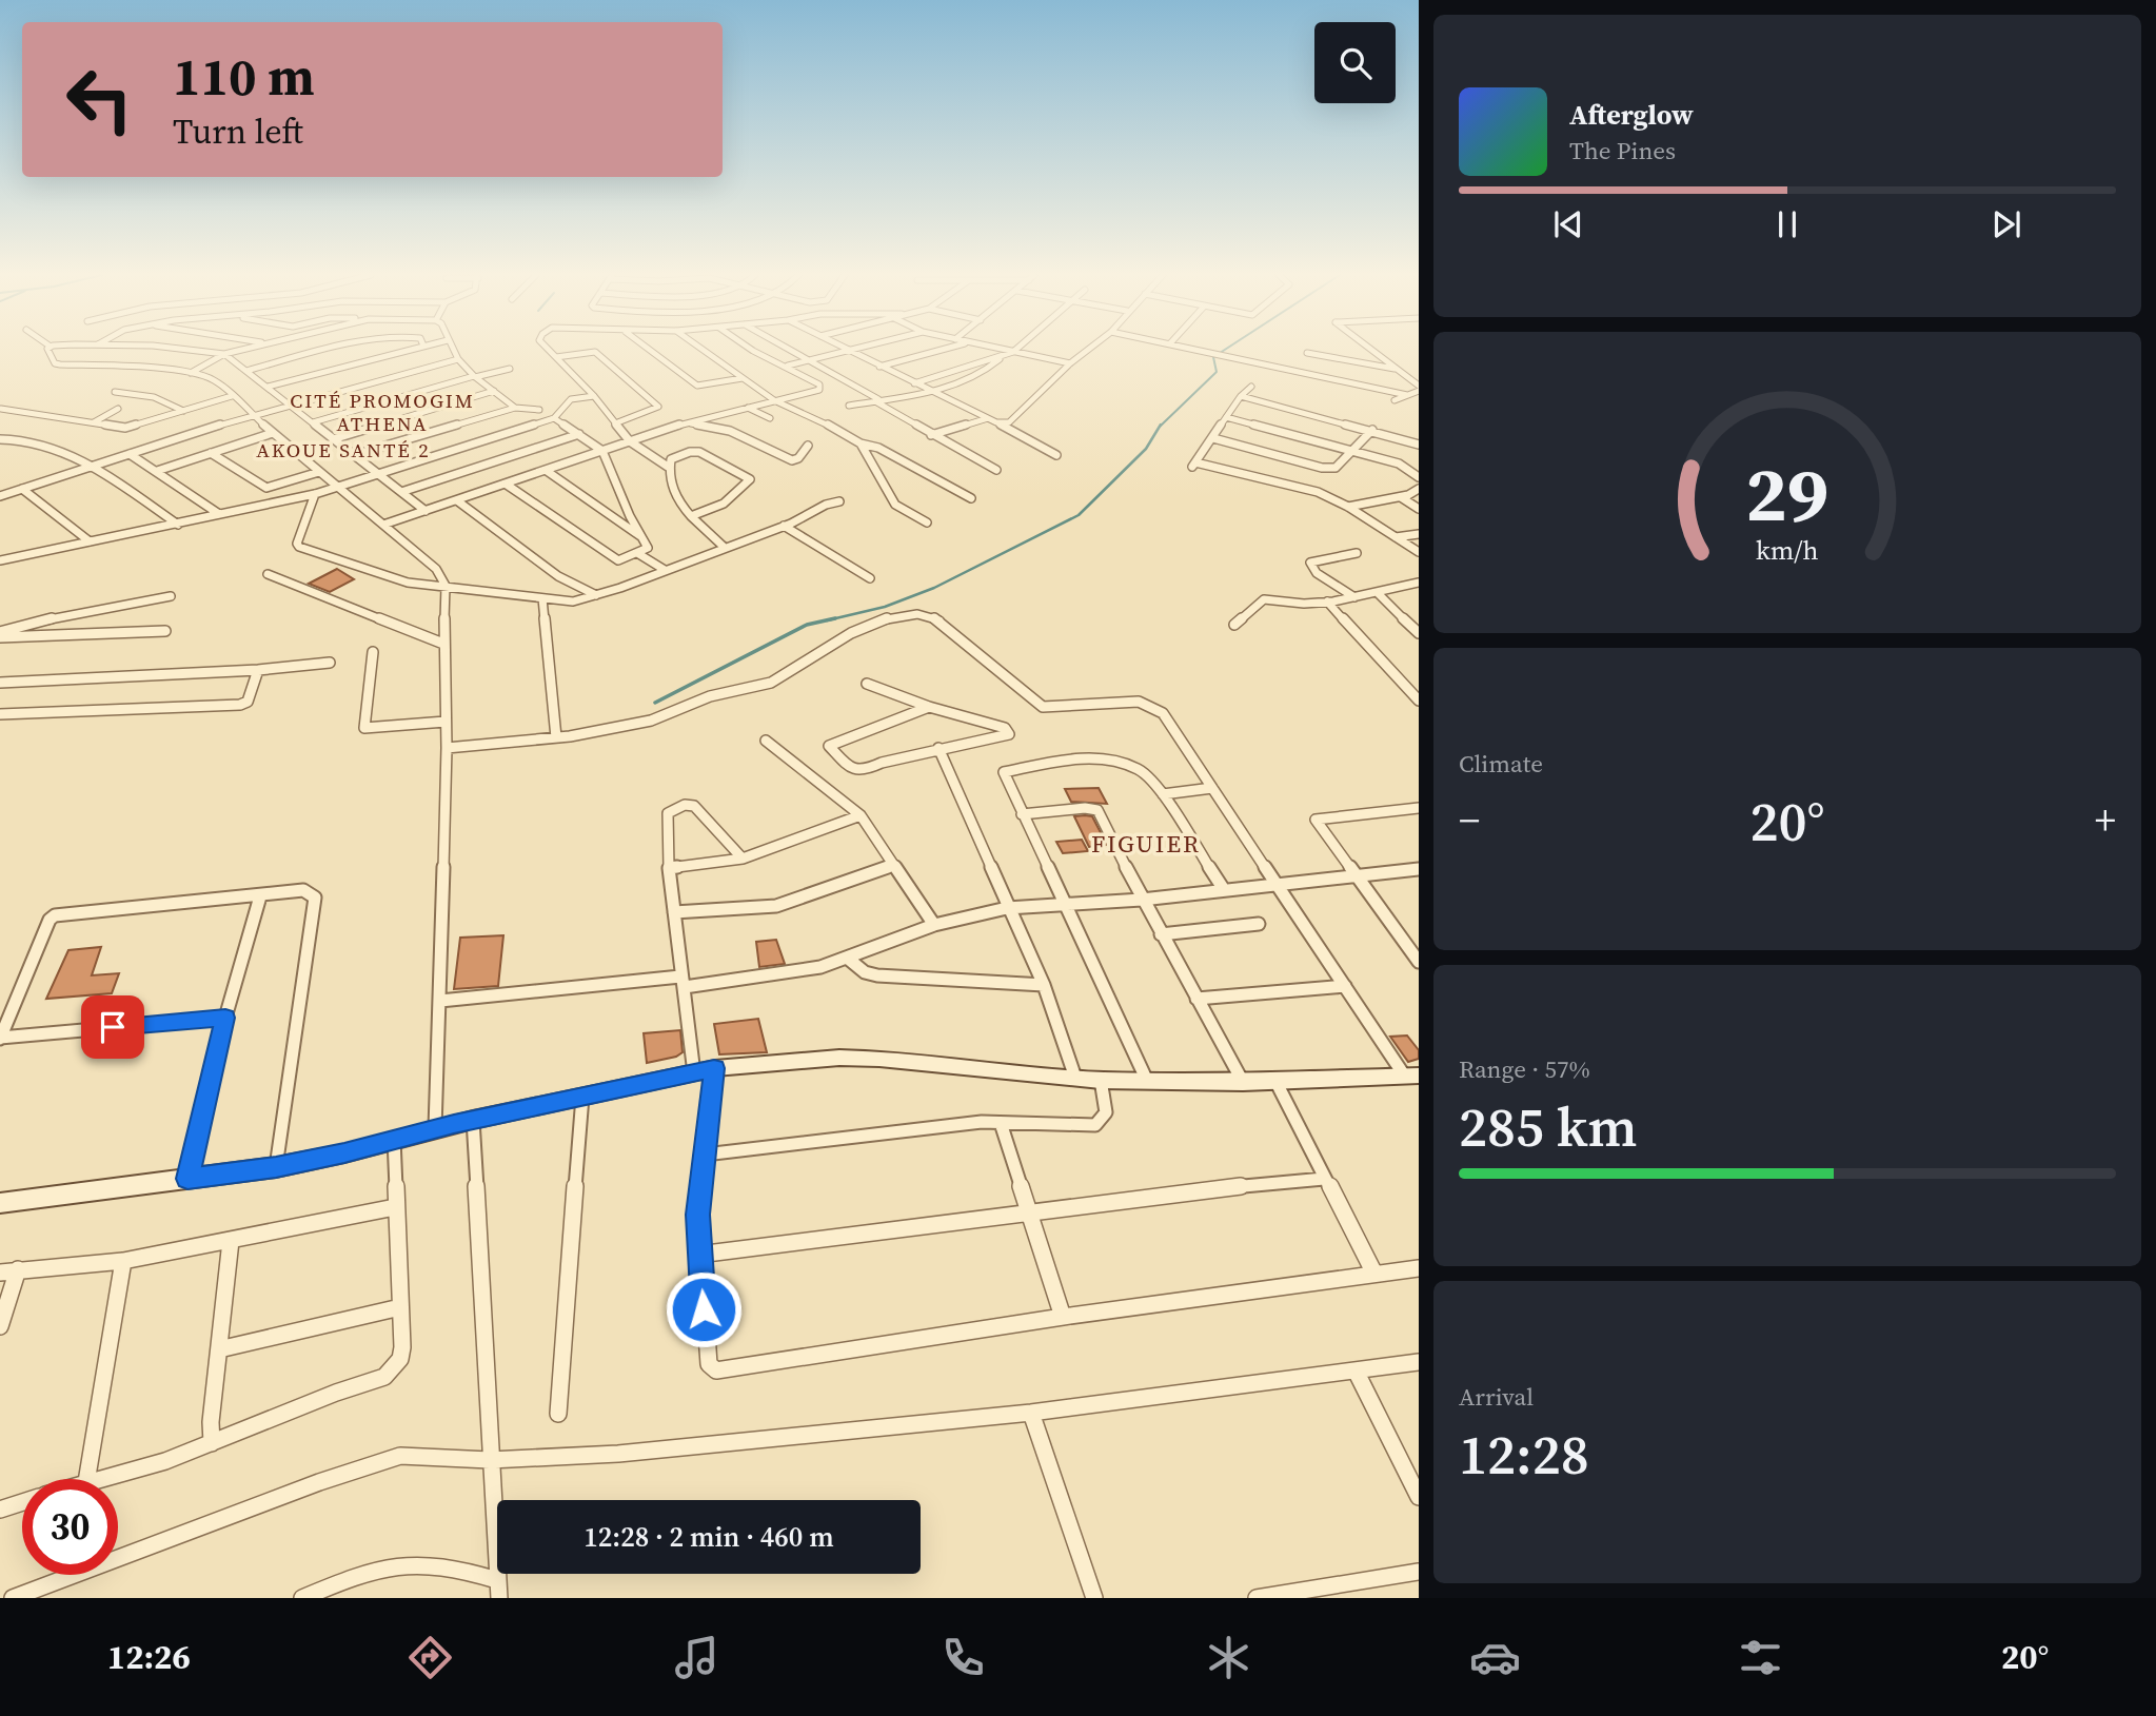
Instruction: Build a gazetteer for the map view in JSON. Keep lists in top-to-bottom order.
{
  "districts": ["CITÉ PROMOGIM ATHENA", "AKOUE SANTÉ 2", "FIGUIER"],
  "page": {
    "turn": ["110 m", "Turn left"],
    "song": ["Afterglow", "The Pines"],
    "tile": [
      "Climate",
      ["Range · 57%", "285 km"],
      ["Arrival", "12:28"]
    ],
    "heat": ["−", "20°", "+"],
    "limit": "30",
    "trip": "12:28 · 2 min · 460 m",
    "tabs": ["12:26", "20°"],
    "gauge": ["29", "km/h"]
  }
}
